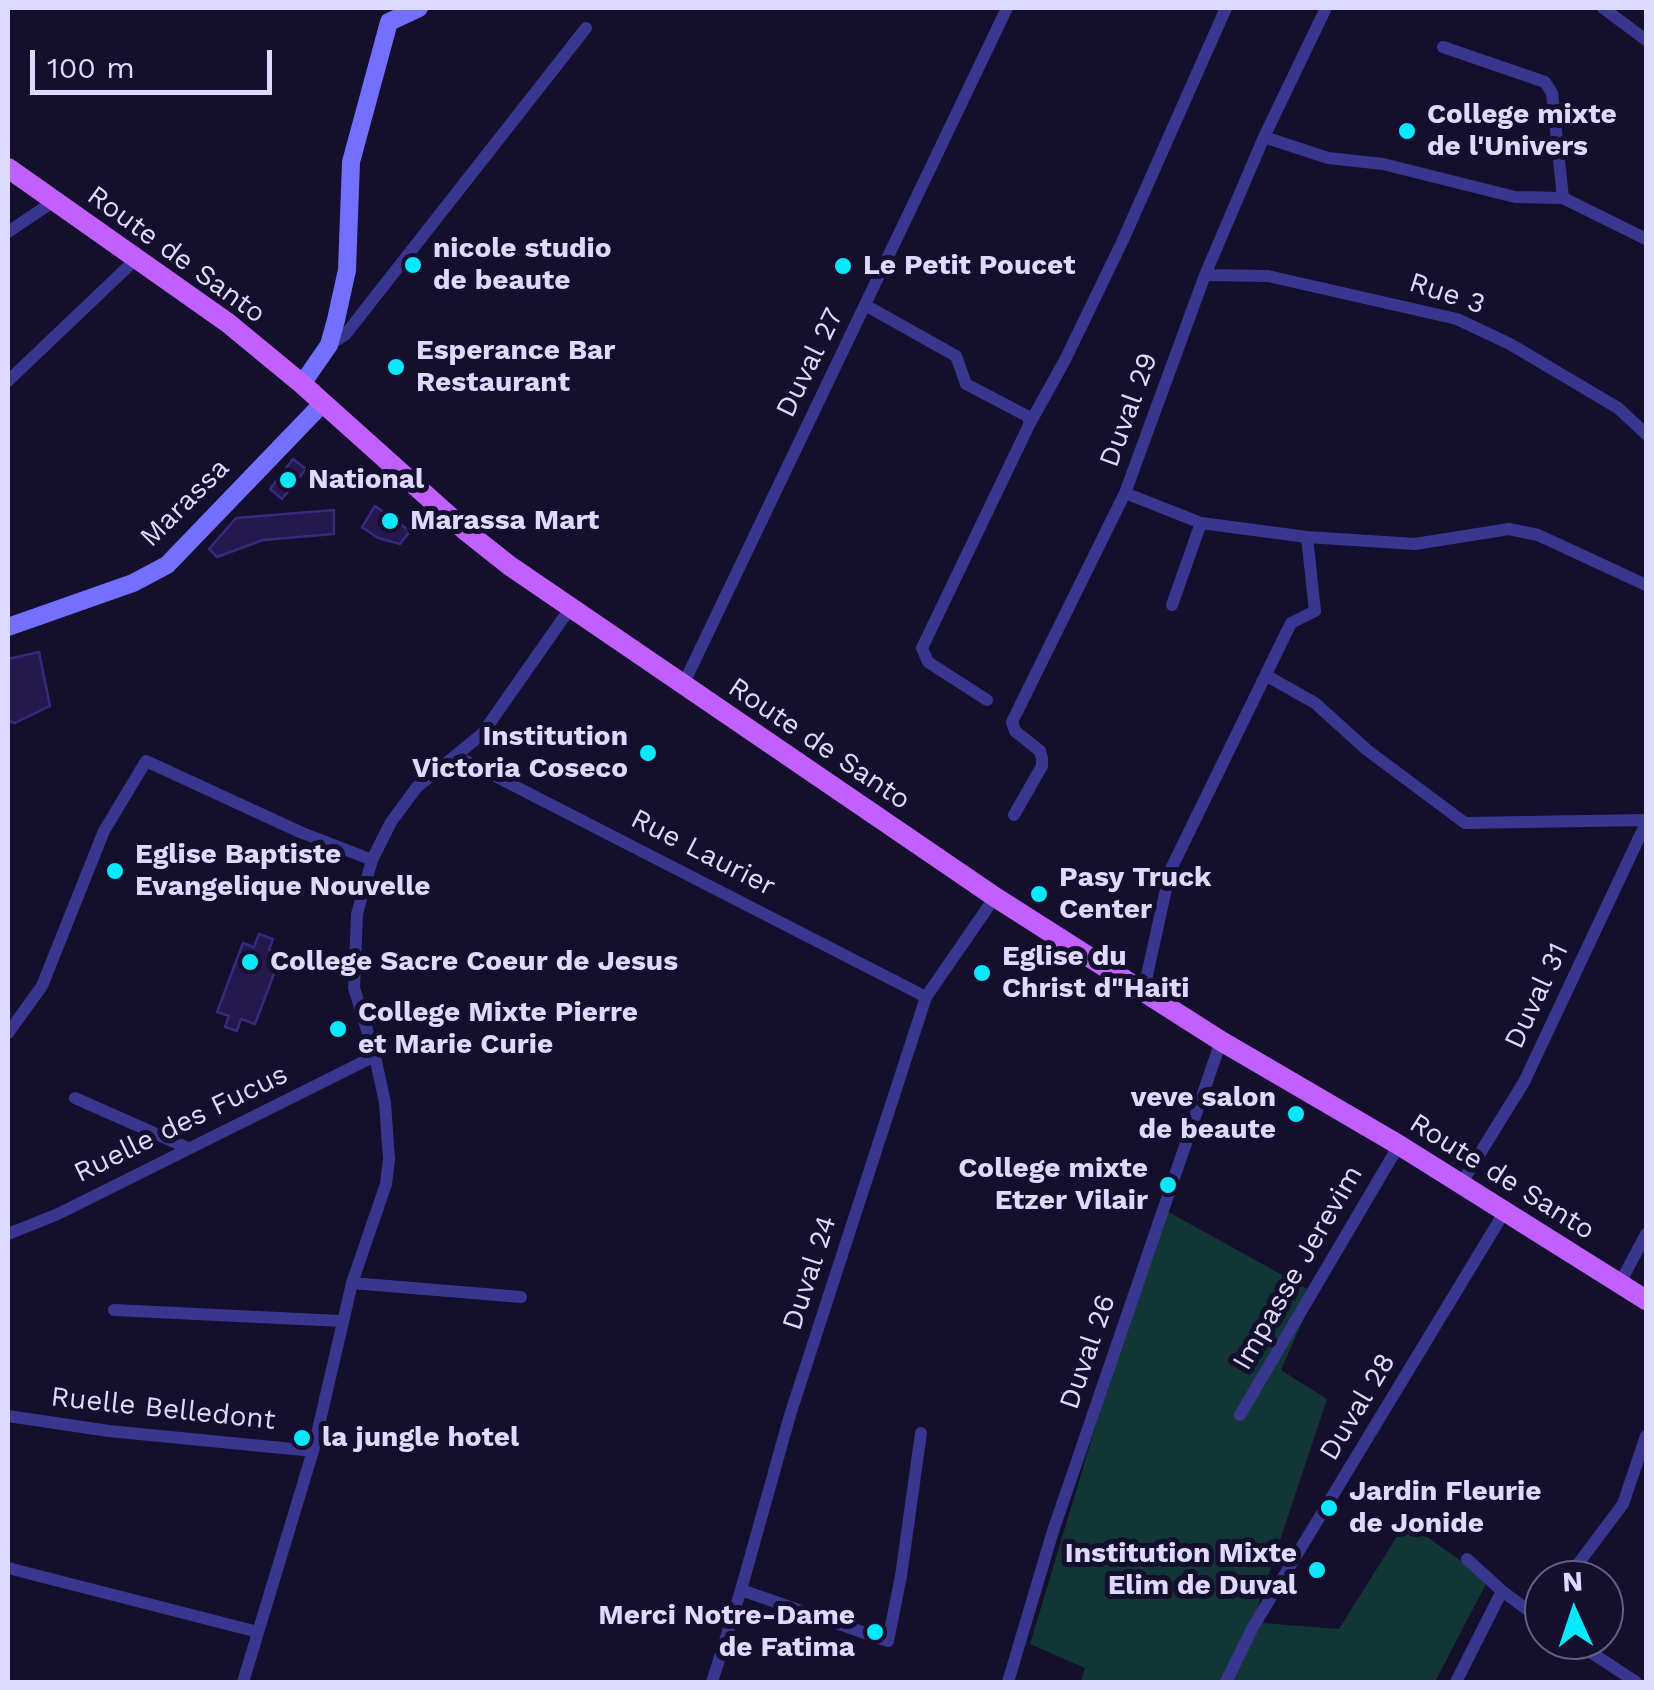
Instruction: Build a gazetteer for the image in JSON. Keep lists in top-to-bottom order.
{
  "streets": {
    "main road": ["Route de Santo"],
    "street": [
      "Rue 3",
      "Duval 27",
      "Duval 29",
      "Marassa",
      "Rue Laurier",
      "Duval 31",
      "Ruelle des Fucus",
      "Impasse Jerevim",
      "Duval 24",
      "Duval 26",
      "Duval 28",
      "Ruelle Belledont"
    ]
  },
  "crossings": [
    ["Route de Santo", "Duval 27"],
    ["Route de Santo", "Marassa"],
    ["Route de Santo", "Duval 31"],
    ["Route de Santo", "Impasse Jerevim"],
    ["Route de Santo", "Duval 24"],
    ["Route de Santo", "Duval 26"],
    ["Route de Santo", "Duval 28"],
    ["Rue 3", "Duval 29"],
    ["Rue Laurier", "Duval 24"]
  ],
  "places": [
    "College mixte de l'Univers",
    "nicole studio de beaute",
    "Le Petit Poucet",
    "Esperance Bar Restaurant",
    "National",
    "Marassa Mart",
    "Institution Victoria Coseco",
    "Eglise Baptiste Evangelique Nouvelle",
    "Pasy Truck Center",
    "College Sacre Coeur de Jesus",
    "Eglise du Christ d\"Haiti",
    "College Mixte Pierre et Marie Curie",
    "veve salon de beaute",
    "College mixte Etzer Vilair",
    "la jungle hotel",
    "Jardin Fleurie de Jonide",
    "Institution Mixte Elim de Duval",
    "Merci Notre-Dame de Fatima"
  ],
  "scale_bar": "100 m",
  "north": "top"
}
